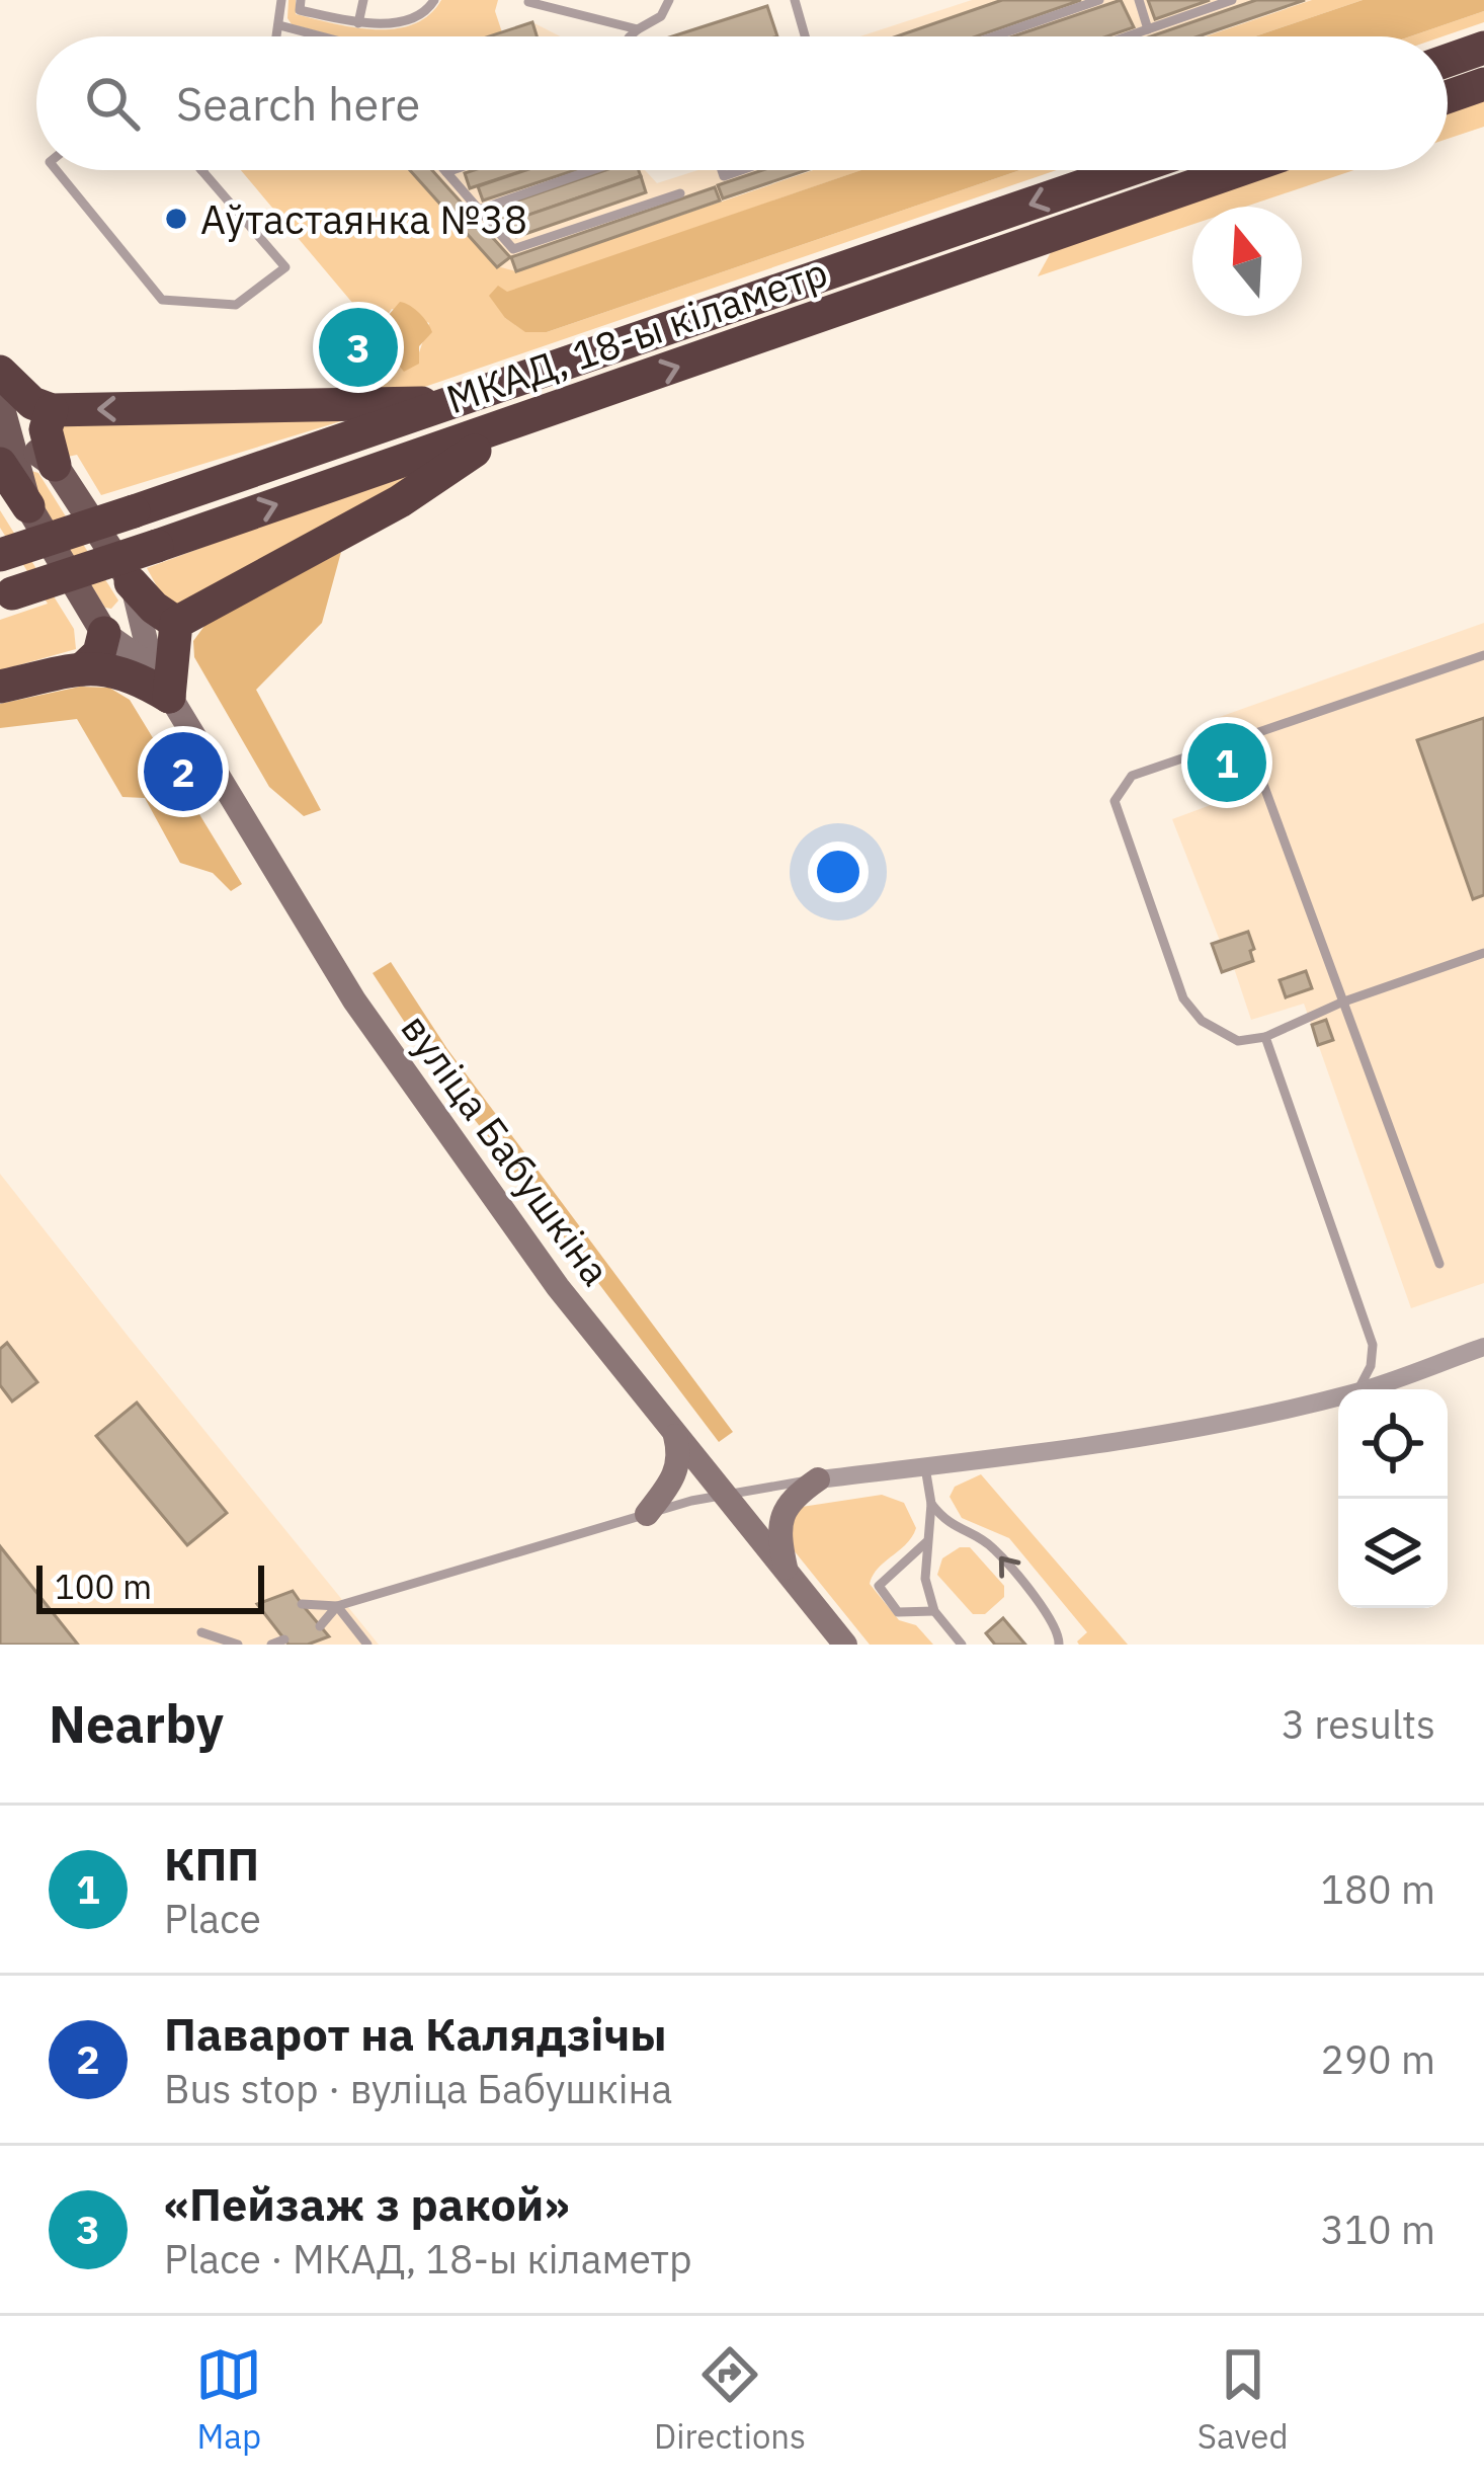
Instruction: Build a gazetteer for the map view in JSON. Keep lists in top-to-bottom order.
{
  "streets": {
    "highway": ["МКАД, 18-ы кіламетр"],
    "street": ["вуліца Бабушкіна"]
  },
  "places": ["Аўтастаянка №38"],
  "scale_bar": "100 m",
  "north": "top",
  "page": {
    "search": "Search here",
    "pins": ["3", "1", "2"],
    "scale": "100 m",
    "heading": ["Nearby", "3 results"],
    "list": [
      {
        "mark": "1",
        "name": "КПП",
        "note": "Place",
        "value": "180 m"
      },
      {
        "mark": "2",
        "name": "Паварот на Калядзічы",
        "note": "Bus stop · вуліца Бабушкіна",
        "value": "290 m"
      },
      {
        "mark": "3",
        "name": "«Пейзаж з ракой»",
        "note": "Place · МКАД, 18-ы кіламетр",
        "value": "310 m"
      }
    ],
    "nav": ["Map", "Directions", "Saved"]
  }
}
